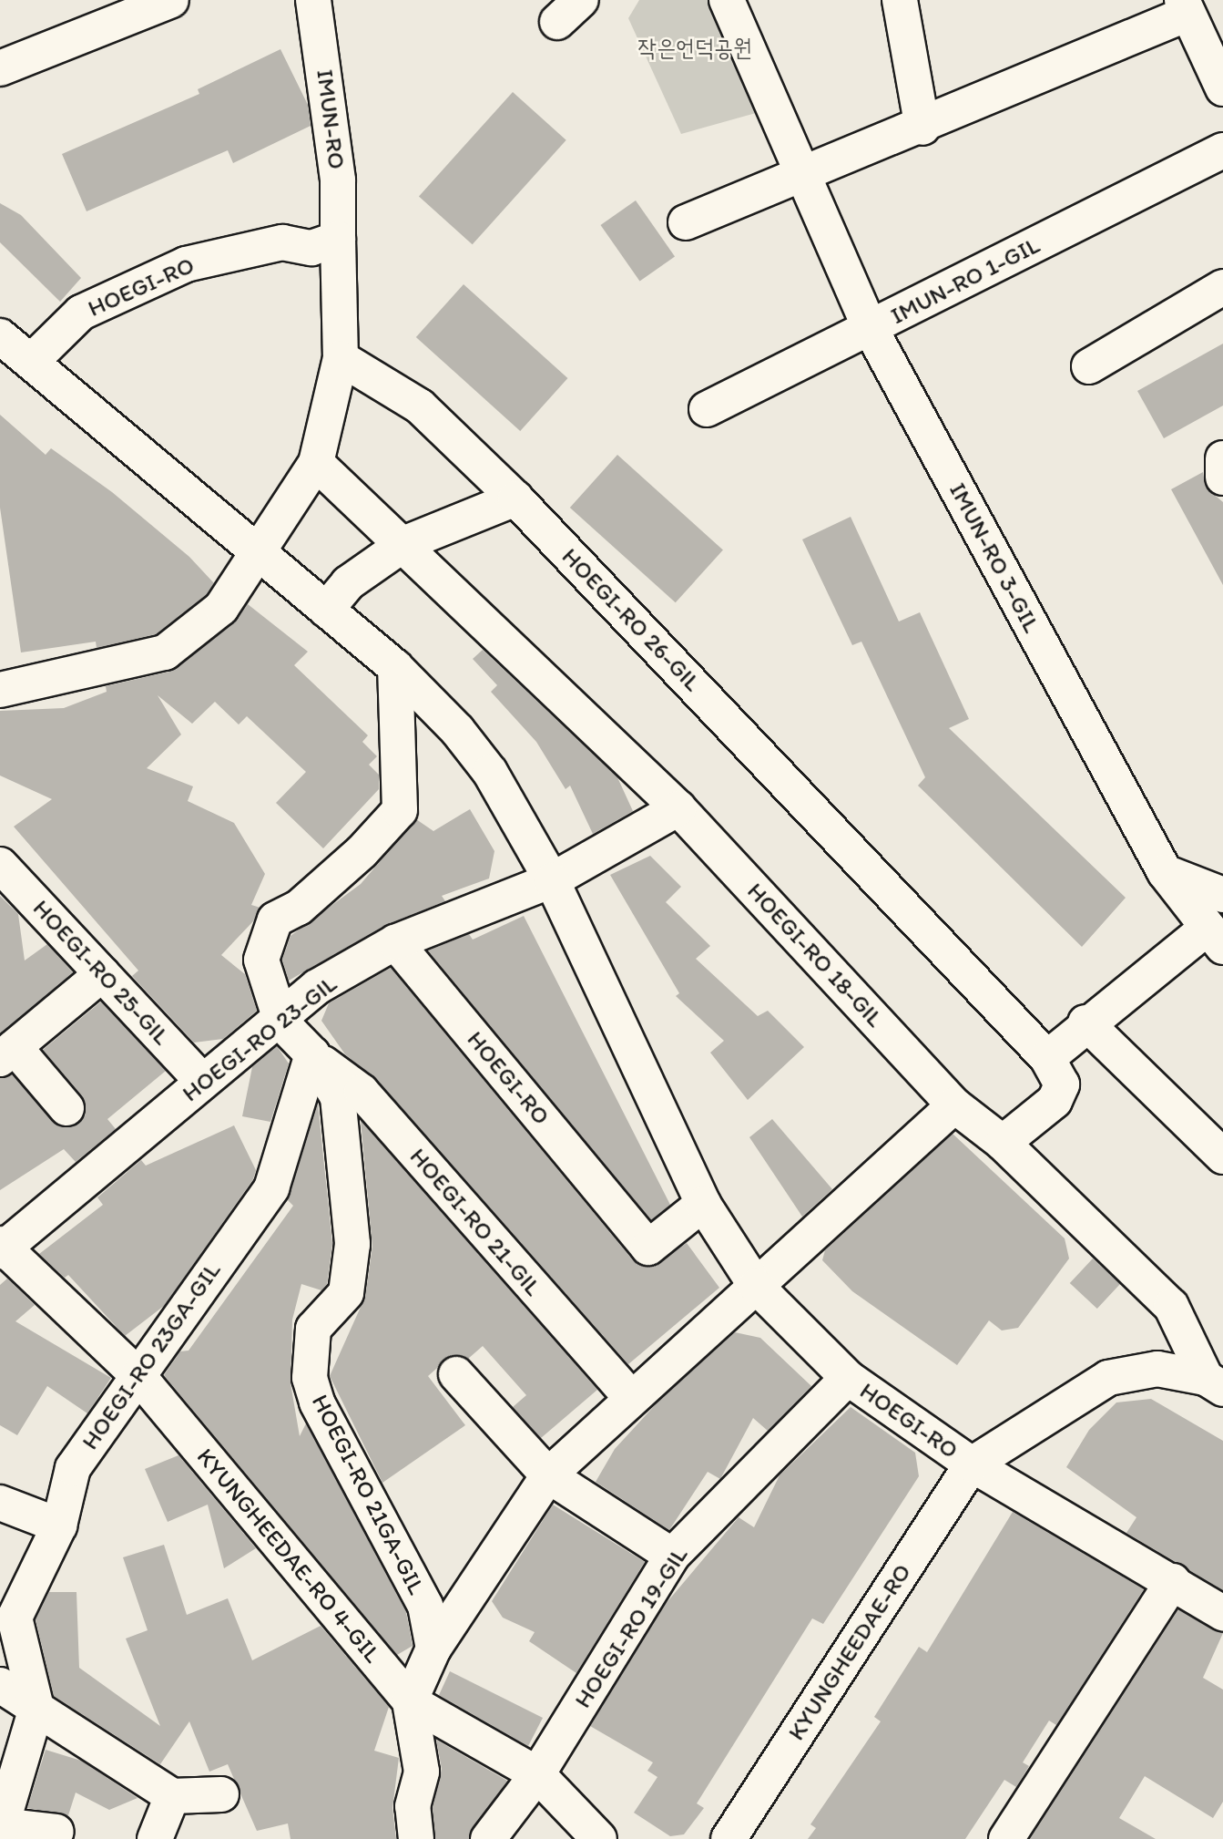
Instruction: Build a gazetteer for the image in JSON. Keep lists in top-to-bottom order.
{
  "streets": {
    "street": [
      "IMUN-RO",
      "IMUN-RO 1-GIL",
      "HOEGI-RO",
      "IMUN-RO 3-GIL",
      "HOEGI-RO 26-GIL",
      "HOEGI-RO 18-GIL",
      "HOEGI-RO 25-GIL",
      "HOEGI-RO 23-GIL",
      "HOEGI-RO 21-GIL",
      "HOEGI-RO 23GA-GIL",
      "HOEGI-RO 21GA-GIL",
      "KYUNGHEEDAE-RO 4-GIL",
      "HOEGI-RO 19-GIL",
      "KYUNGHEEDAE-RO"
    ]
  },
  "crossings": [
    ["IMUN-RO", "HOEGI-RO"],
    ["IMUN-RO 1-GIL", "IMUN-RO 3-GIL"],
    ["HOEGI-RO", "HOEGI-RO 18-GIL"],
    ["HOEGI-RO", "HOEGI-RO 23-GIL"],
    ["HOEGI-RO", "HOEGI-RO 19-GIL"],
    ["HOEGI-RO", "KYUNGHEEDAE-RO"],
    ["IMUN-RO 3-GIL", "HOEGI-RO 26-GIL"],
    ["HOEGI-RO 25-GIL", "HOEGI-RO 23-GIL"],
    ["HOEGI-RO 23-GIL", "KYUNGHEEDAE-RO 4-GIL"],
    ["HOEGI-RO 21-GIL", "HOEGI-RO 23GA-GIL"],
    ["HOEGI-RO 21-GIL", "HOEGI-RO 21GA-GIL"],
    ["HOEGI-RO 23GA-GIL", "HOEGI-RO 21GA-GIL"],
    ["HOEGI-RO 23GA-GIL", "KYUNGHEEDAE-RO 4-GIL"],
    ["KYUNGHEEDAE-RO 4-GIL", "HOEGI-RO 19-GIL"]
  ],
  "parks": ["작은언덕공원"]
}
